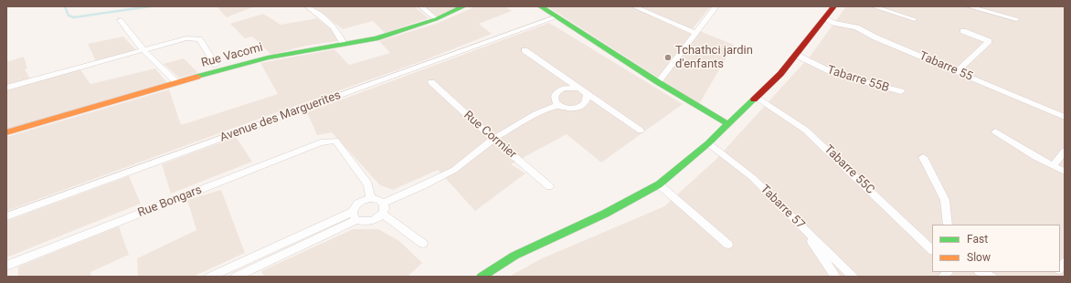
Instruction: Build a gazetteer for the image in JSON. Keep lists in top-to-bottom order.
{
  "streets": {
    "street": [
      "Rue Vacomi",
      "Tabarre 55",
      "Tabarre 55B",
      "Avenue des Marguerites",
      "Rue Cormier",
      "Tabarre 55C",
      "Rue Bongars",
      "Tabarre 57"
    ]
  },
  "places": ["Tchathci jardin d'enfants"],
  "legend": ["Fast", "Slow"]
}
